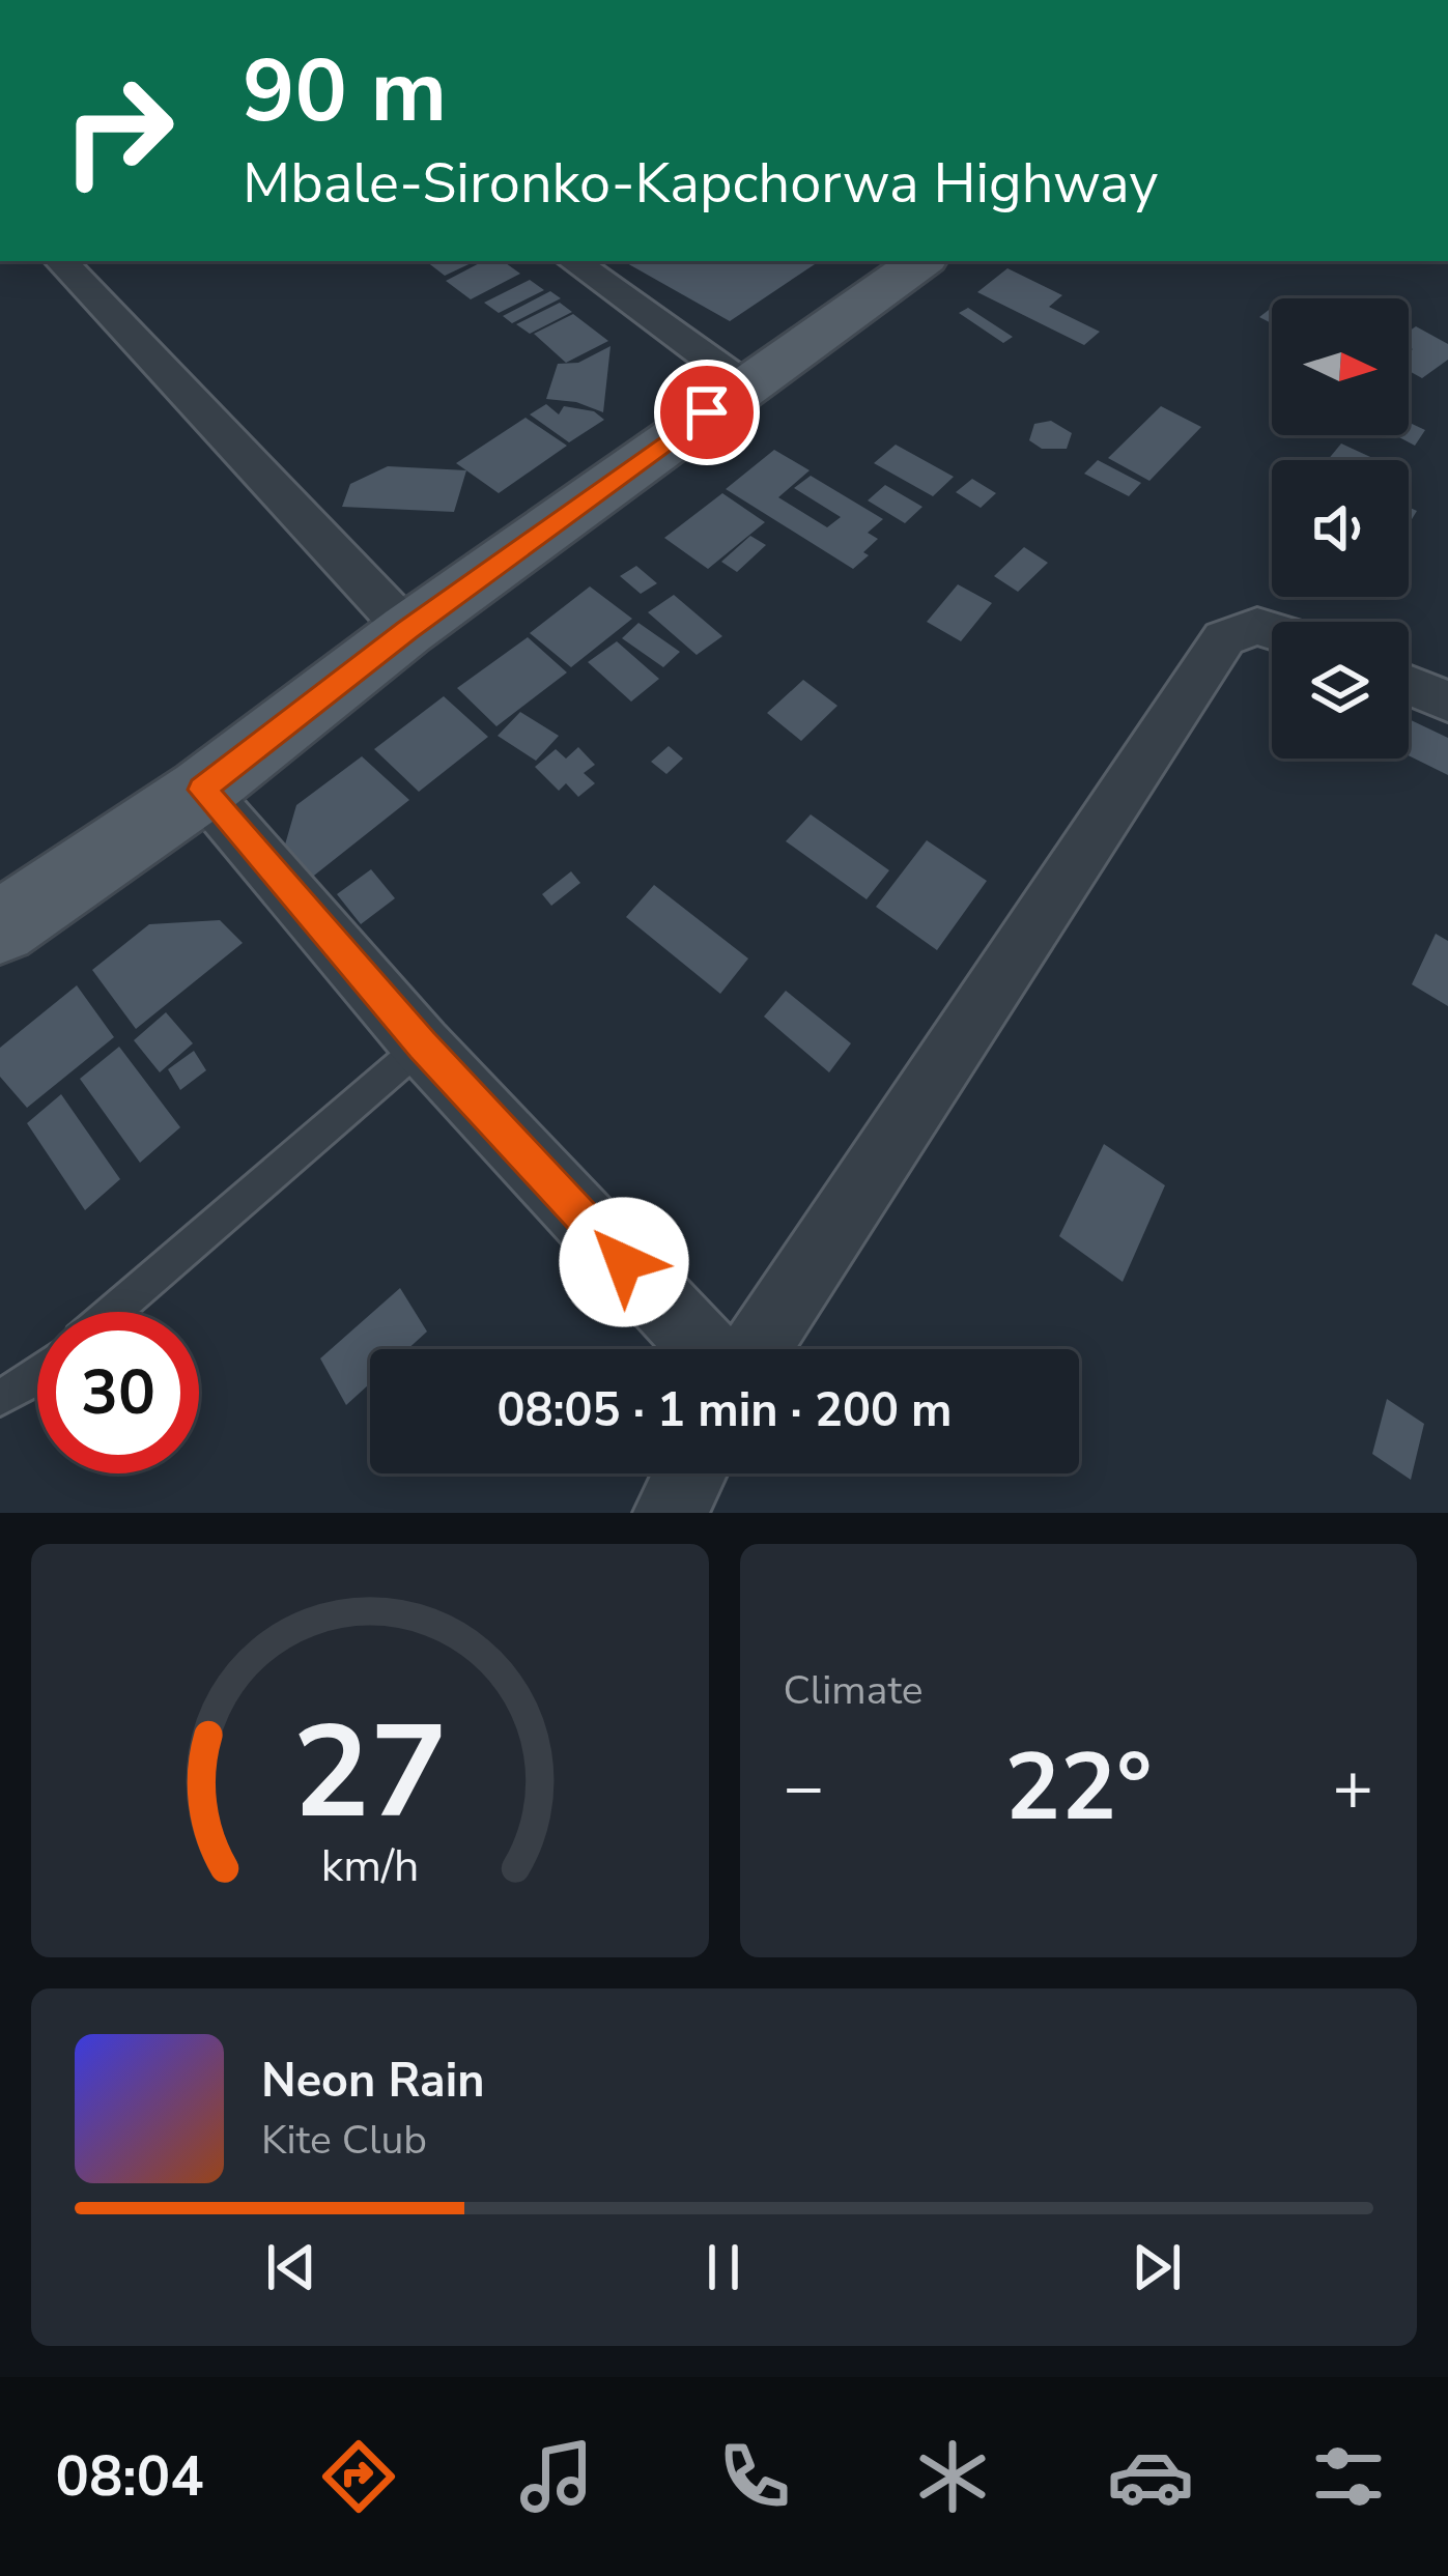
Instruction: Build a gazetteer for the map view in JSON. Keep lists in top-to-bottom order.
{
  "north": "right",
  "page": {
    "turn": ["90 m", "Mbale-Sironko-Kapchorwa Highway"],
    "limit": "30",
    "trip": "08:05 · 1 min · 200 m",
    "tile": "Climate",
    "heat": ["−", "22°", "+"],
    "song": ["Neon Rain", "Kite Club"],
    "tabs": "08:04",
    "gauge": ["27", "km/h"]
  }
}
